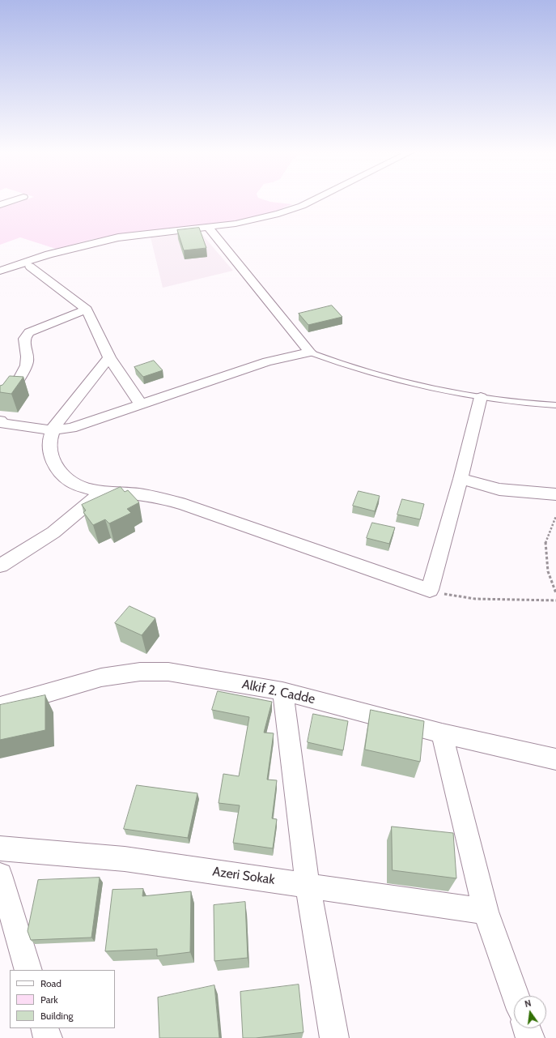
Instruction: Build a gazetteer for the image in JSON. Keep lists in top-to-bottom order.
{
  "streets": {
    "street": ["Alkif 2. Cadde", "Azeri Sokak"]
  },
  "legend": ["Road", "Park", "Building"],
  "north": "top"
}
